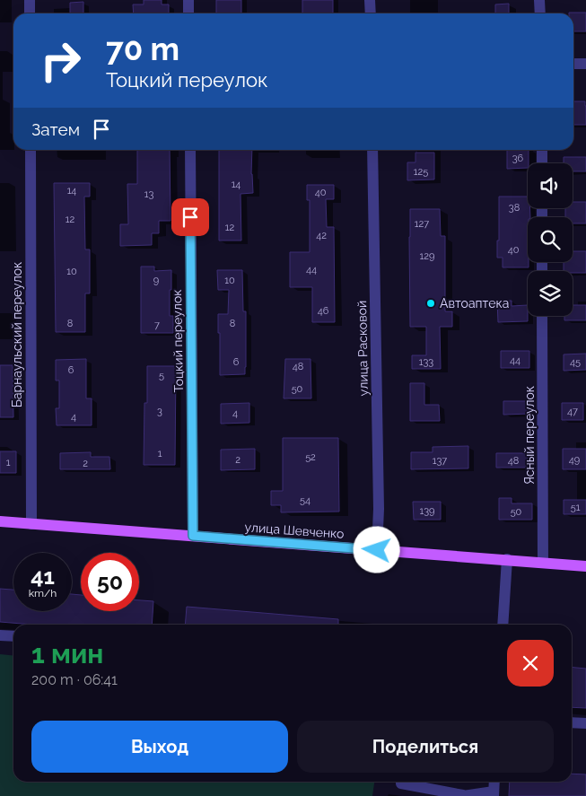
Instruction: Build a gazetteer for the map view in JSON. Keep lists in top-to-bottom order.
{
  "streets": {
    "main road": ["улица Шевченко"],
    "street": [
      "Барнаульский переулок",
      "Тоцкий переулок",
      "улица Расковой",
      "Ясный переулок"
    ]
  },
  "crossings": [
    ["Барнаульский переулок", "улица Шевченко"],
    ["Тоцкий переулок", "улица Шевченко"],
    ["улица Расковой", "улица Шевченко"],
    ["Ясный переулок", "улица Шевченко"]
  ],
  "places": ["Автоаптека"],
  "house_numbers": [
    "36",
    "125",
    "14",
    "14",
    "40",
    "13",
    "38",
    "12",
    "127",
    "12",
    "42",
    "40",
    "129",
    "44",
    "10",
    "9",
    "10",
    "46",
    "8",
    "8",
    "7",
    "44",
    "6",
    "133",
    "45",
    "48",
    "6",
    "5",
    "50",
    "3",
    "47",
    "4",
    "4",
    "1",
    "52",
    "2",
    "49",
    "137",
    "48",
    "1",
    "2",
    "54",
    "51",
    "139",
    "50"
  ],
  "page": {
    "turn": ["70 m", "Тоцкий переулок"],
    "then": "Затем",
    "speed": "41 km/h",
    "limit": "50",
    "heading": ["1 мин", "200 m · 06:41"],
    "buttons": ["Выход", "Поделиться"]
  }
}
